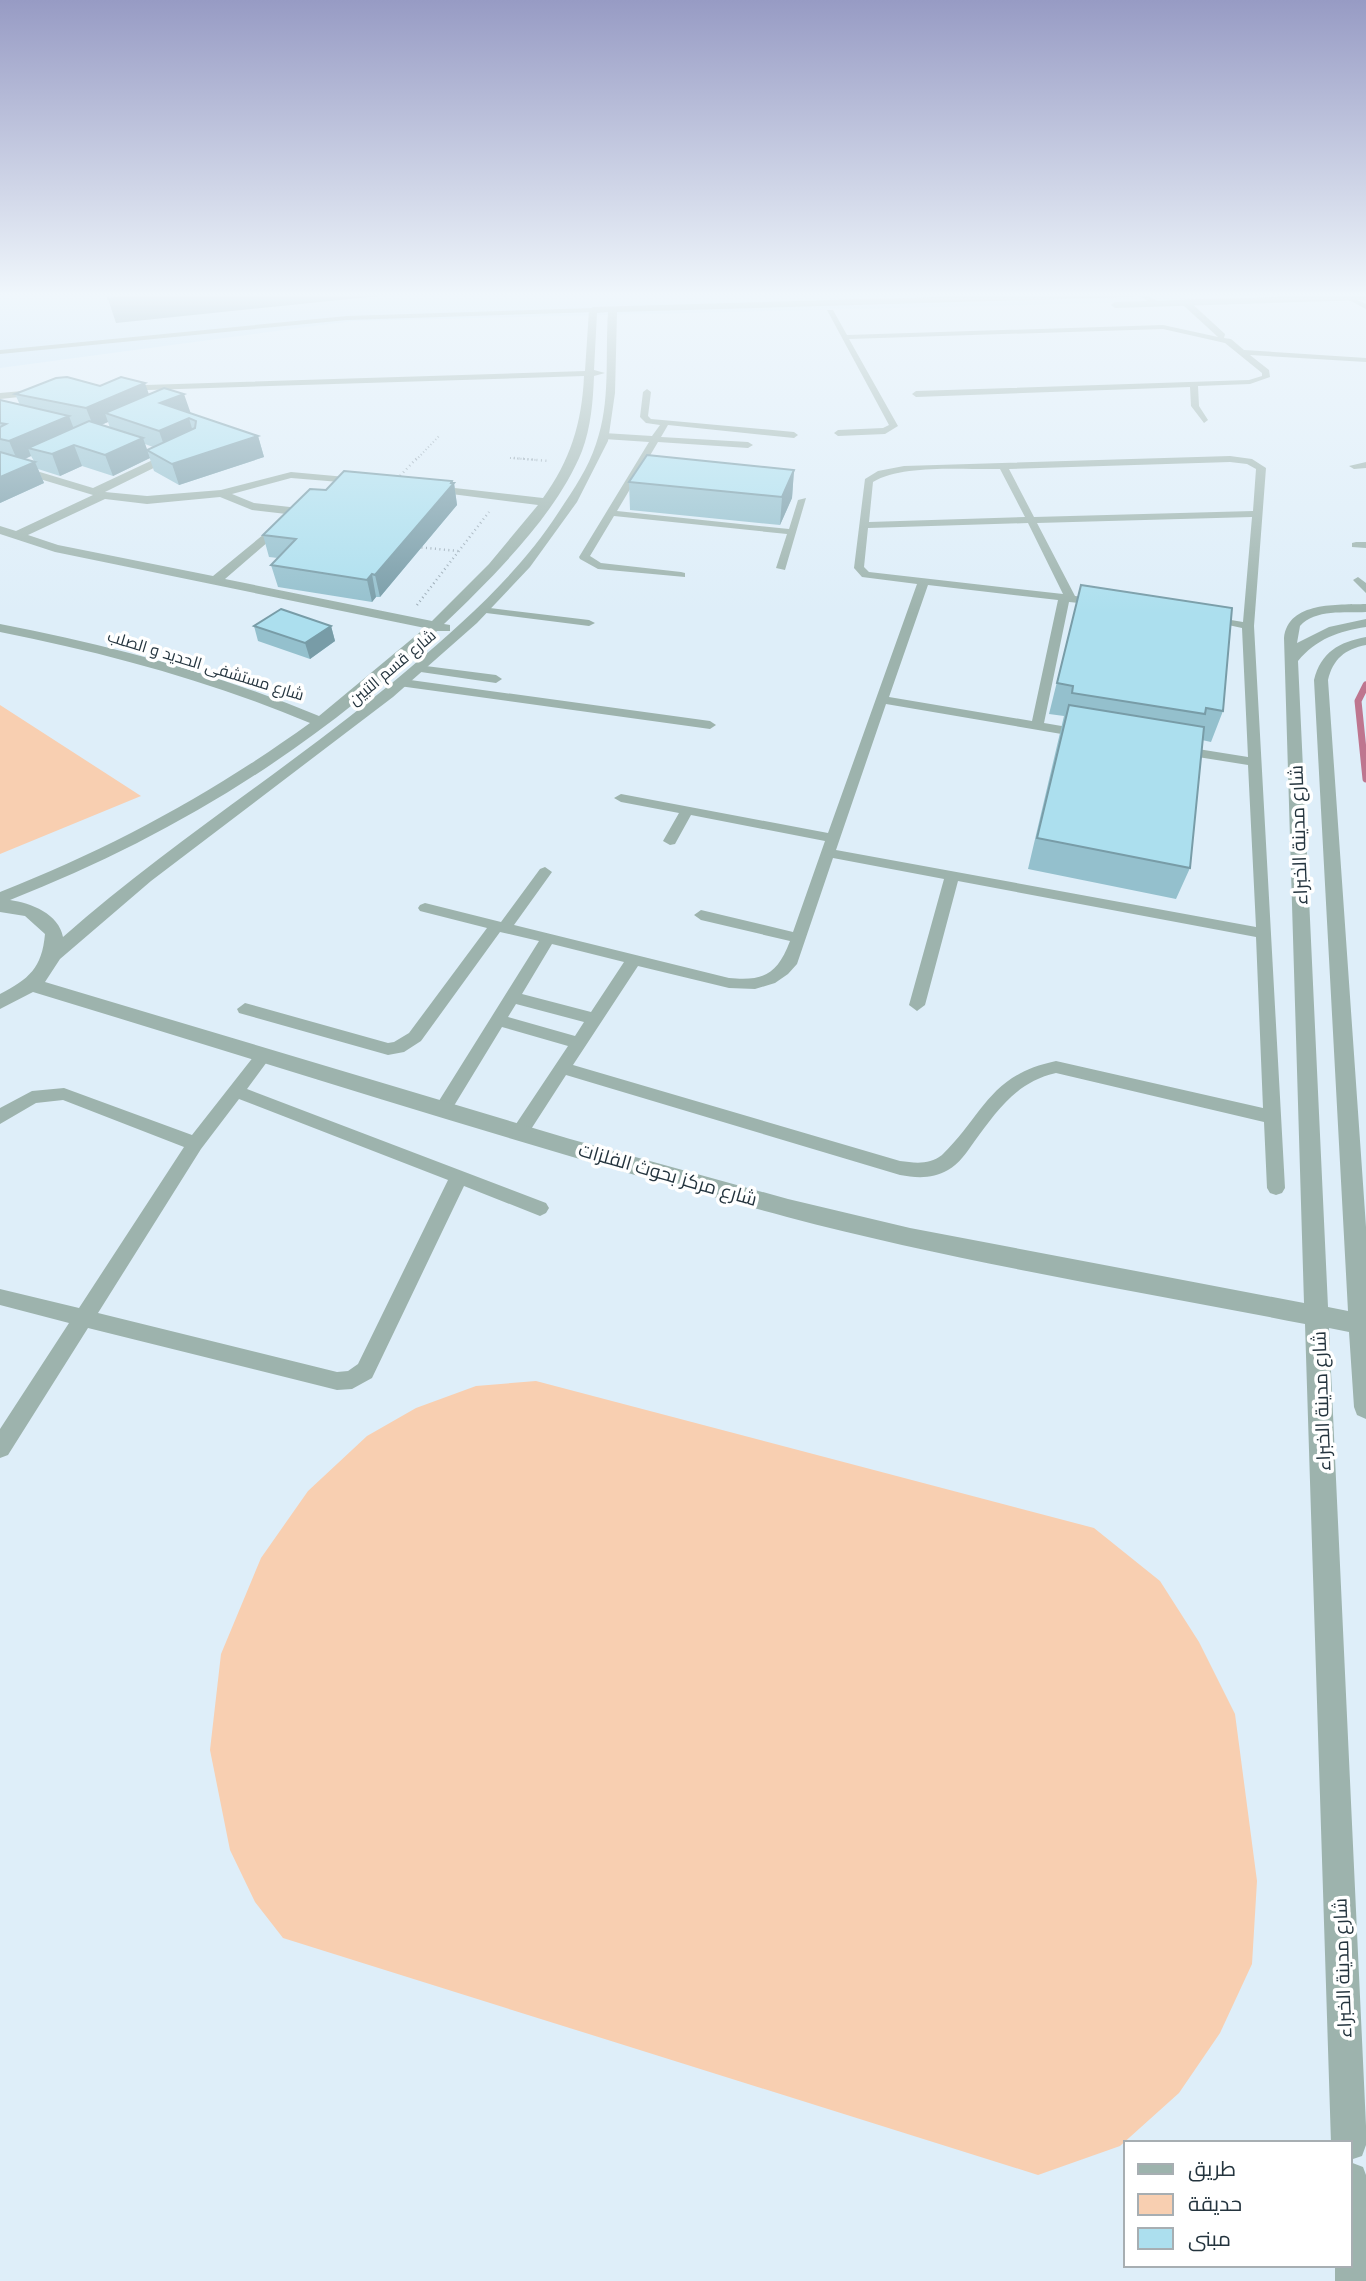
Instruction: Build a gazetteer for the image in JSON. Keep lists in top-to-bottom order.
{
  "streets": {
    "street": [
      "شارع مستشفى الحديد و الصلب",
      "شارع قسم التبين",
      "شارع مدينة الخبراء",
      "شارع مركز بحوث الفلزات"
    ]
  },
  "crossings": [
    ["شارع مستشفى الحديد و الصلب", "شارع قسم التبين"],
    ["شارع قسم التبين", "شارع مركز بحوث الفلزات"],
    ["شارع مدينة الخبراء", "شارع مركز بحوث الفلزات"]
  ],
  "legend": ["طريق", "حديقة", "مبنى"]
}
